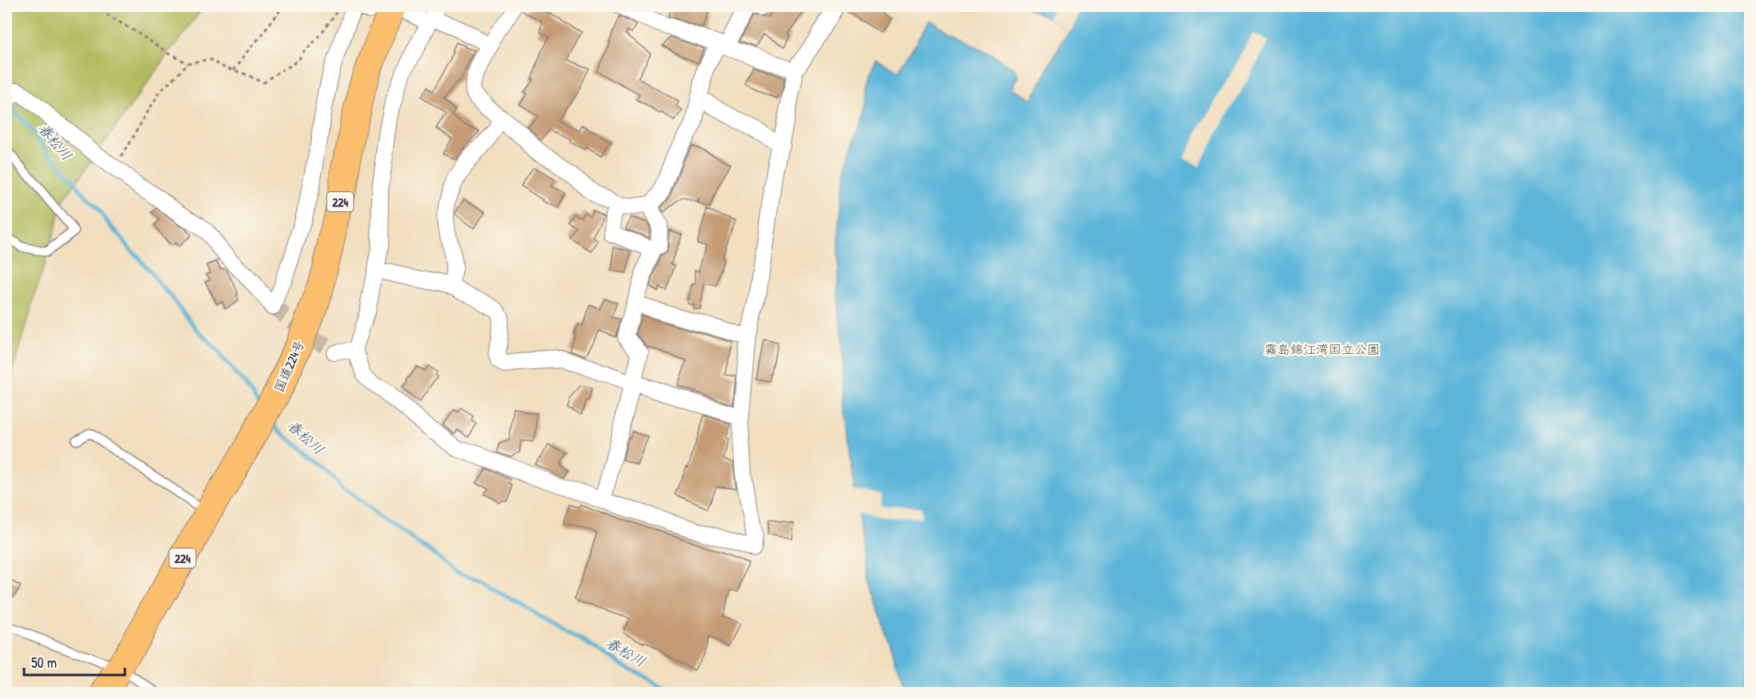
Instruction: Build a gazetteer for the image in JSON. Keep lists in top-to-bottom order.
{
  "streets": {
    "highway": ["224", "国道224号"]
  },
  "water": ["春松川"],
  "parks": ["霧島錦江湾国立公園"],
  "scale_bar": "50 m"
}
